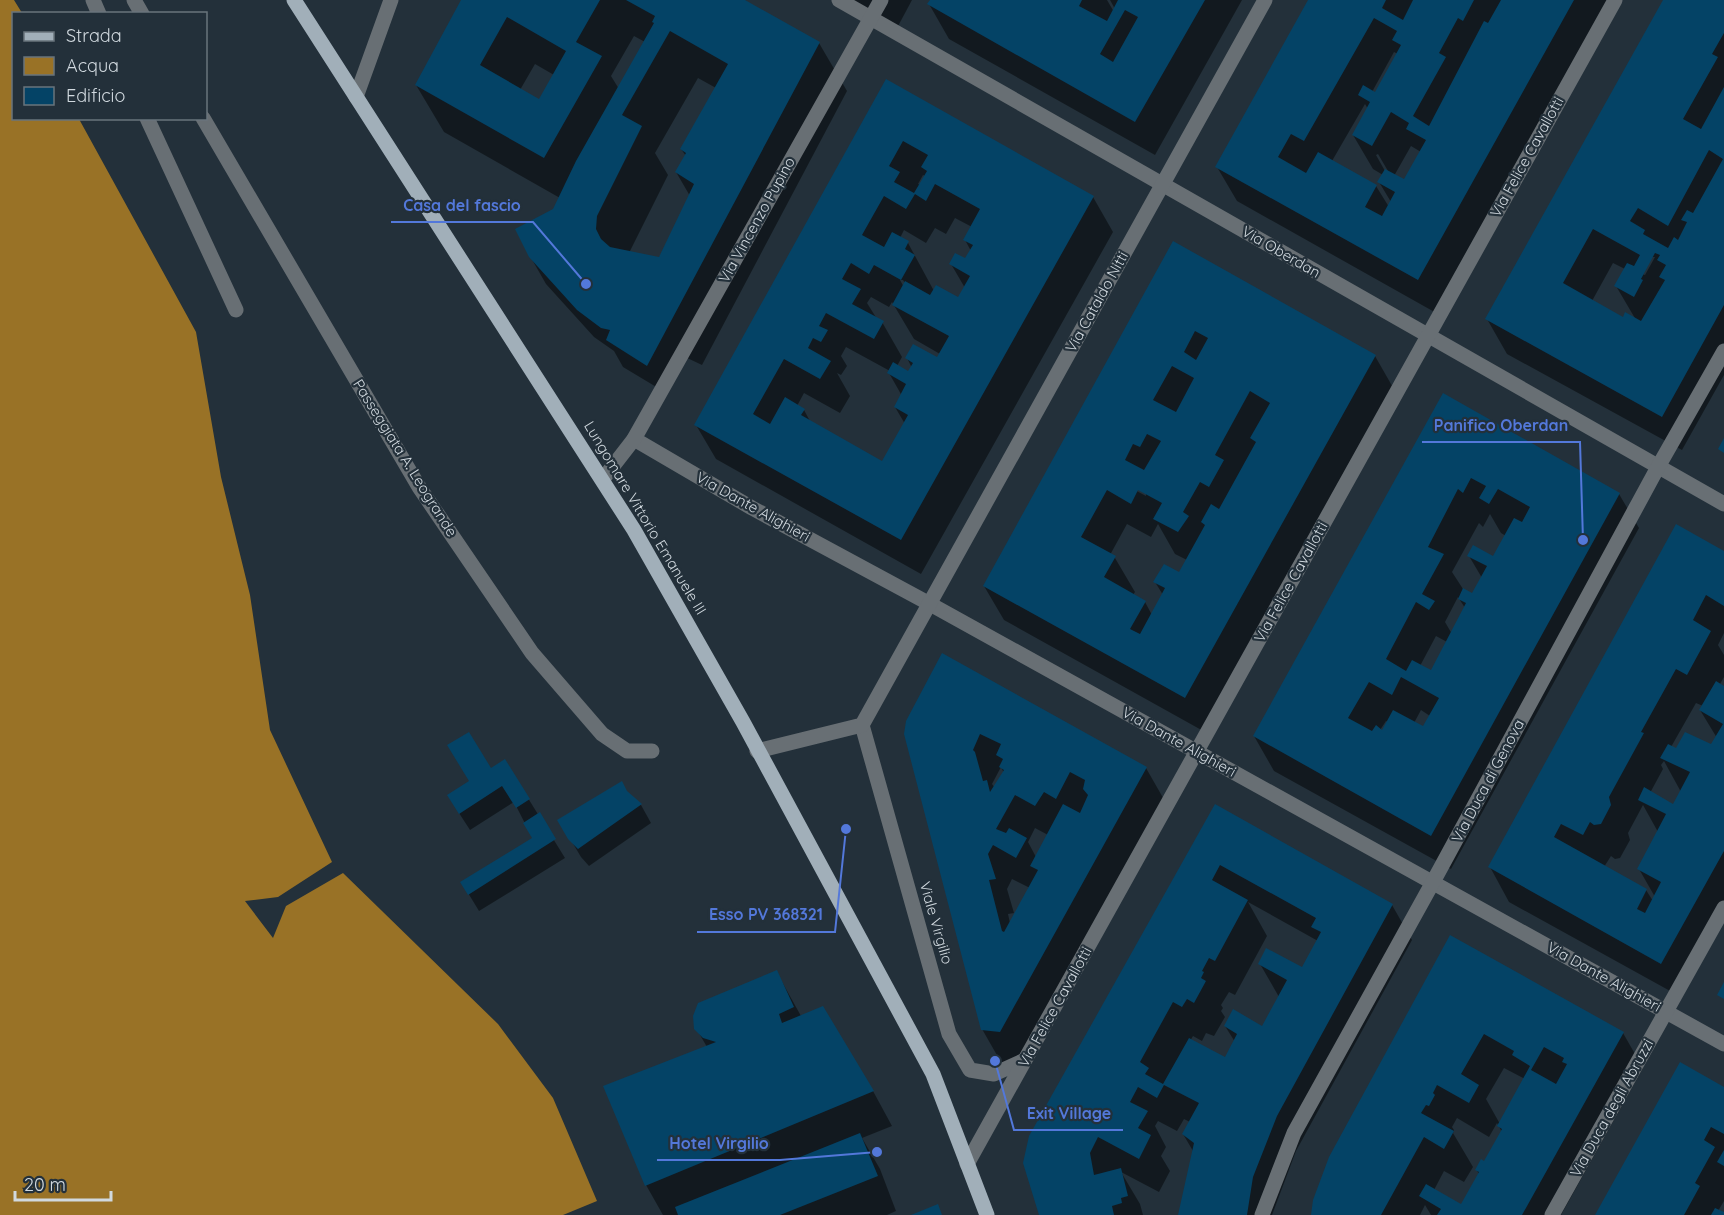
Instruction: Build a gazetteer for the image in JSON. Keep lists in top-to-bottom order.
{
  "streets": {
    "main road": ["Lungomare Vittorio Emanuele III"],
    "street": [
      "Via Felice Cavallotti",
      "Via Vincenzo Pupino",
      "Via Oberdan",
      "Via Cataldo Nitti",
      "Passeggiata A. Leogrande",
      "Via Dante Alighieri",
      "Via Duca di Genova",
      "Viale Virgilio",
      "Via Duca degli Abruzzi"
    ]
  },
  "crossings": [
    ["Via Felice Cavallotti", "Via Oberdan"],
    ["Via Felice Cavallotti", "Via Dante Alighieri"],
    ["Via Felice Cavallotti", "Lungomare Vittorio Emanuele III"],
    ["Via Felice Cavallotti", "Viale Virgilio"],
    ["Via Vincenzo Pupino", "Via Oberdan"],
    ["Via Vincenzo Pupino", "Via Dante Alighieri"],
    ["Via Vincenzo Pupino", "Lungomare Vittorio Emanuele III"],
    ["Via Oberdan", "Via Cataldo Nitti"],
    ["Via Oberdan", "Via Duca di Genova"],
    ["Via Cataldo Nitti", "Via Dante Alighieri"],
    ["Via Cataldo Nitti", "Viale Virgilio"],
    ["Via Dante Alighieri", "Via Duca di Genova"],
    ["Via Dante Alighieri", "Via Duca degli Abruzzi"]
  ],
  "places": [
    "Casa del fascio",
    "Panifico Oberdan",
    "Esso PV 368321",
    "Exit Village",
    "Hotel Virgilio"
  ],
  "legend": ["Strada", "Acqua", "Edificio"],
  "scale_bar": "20 m"
}
